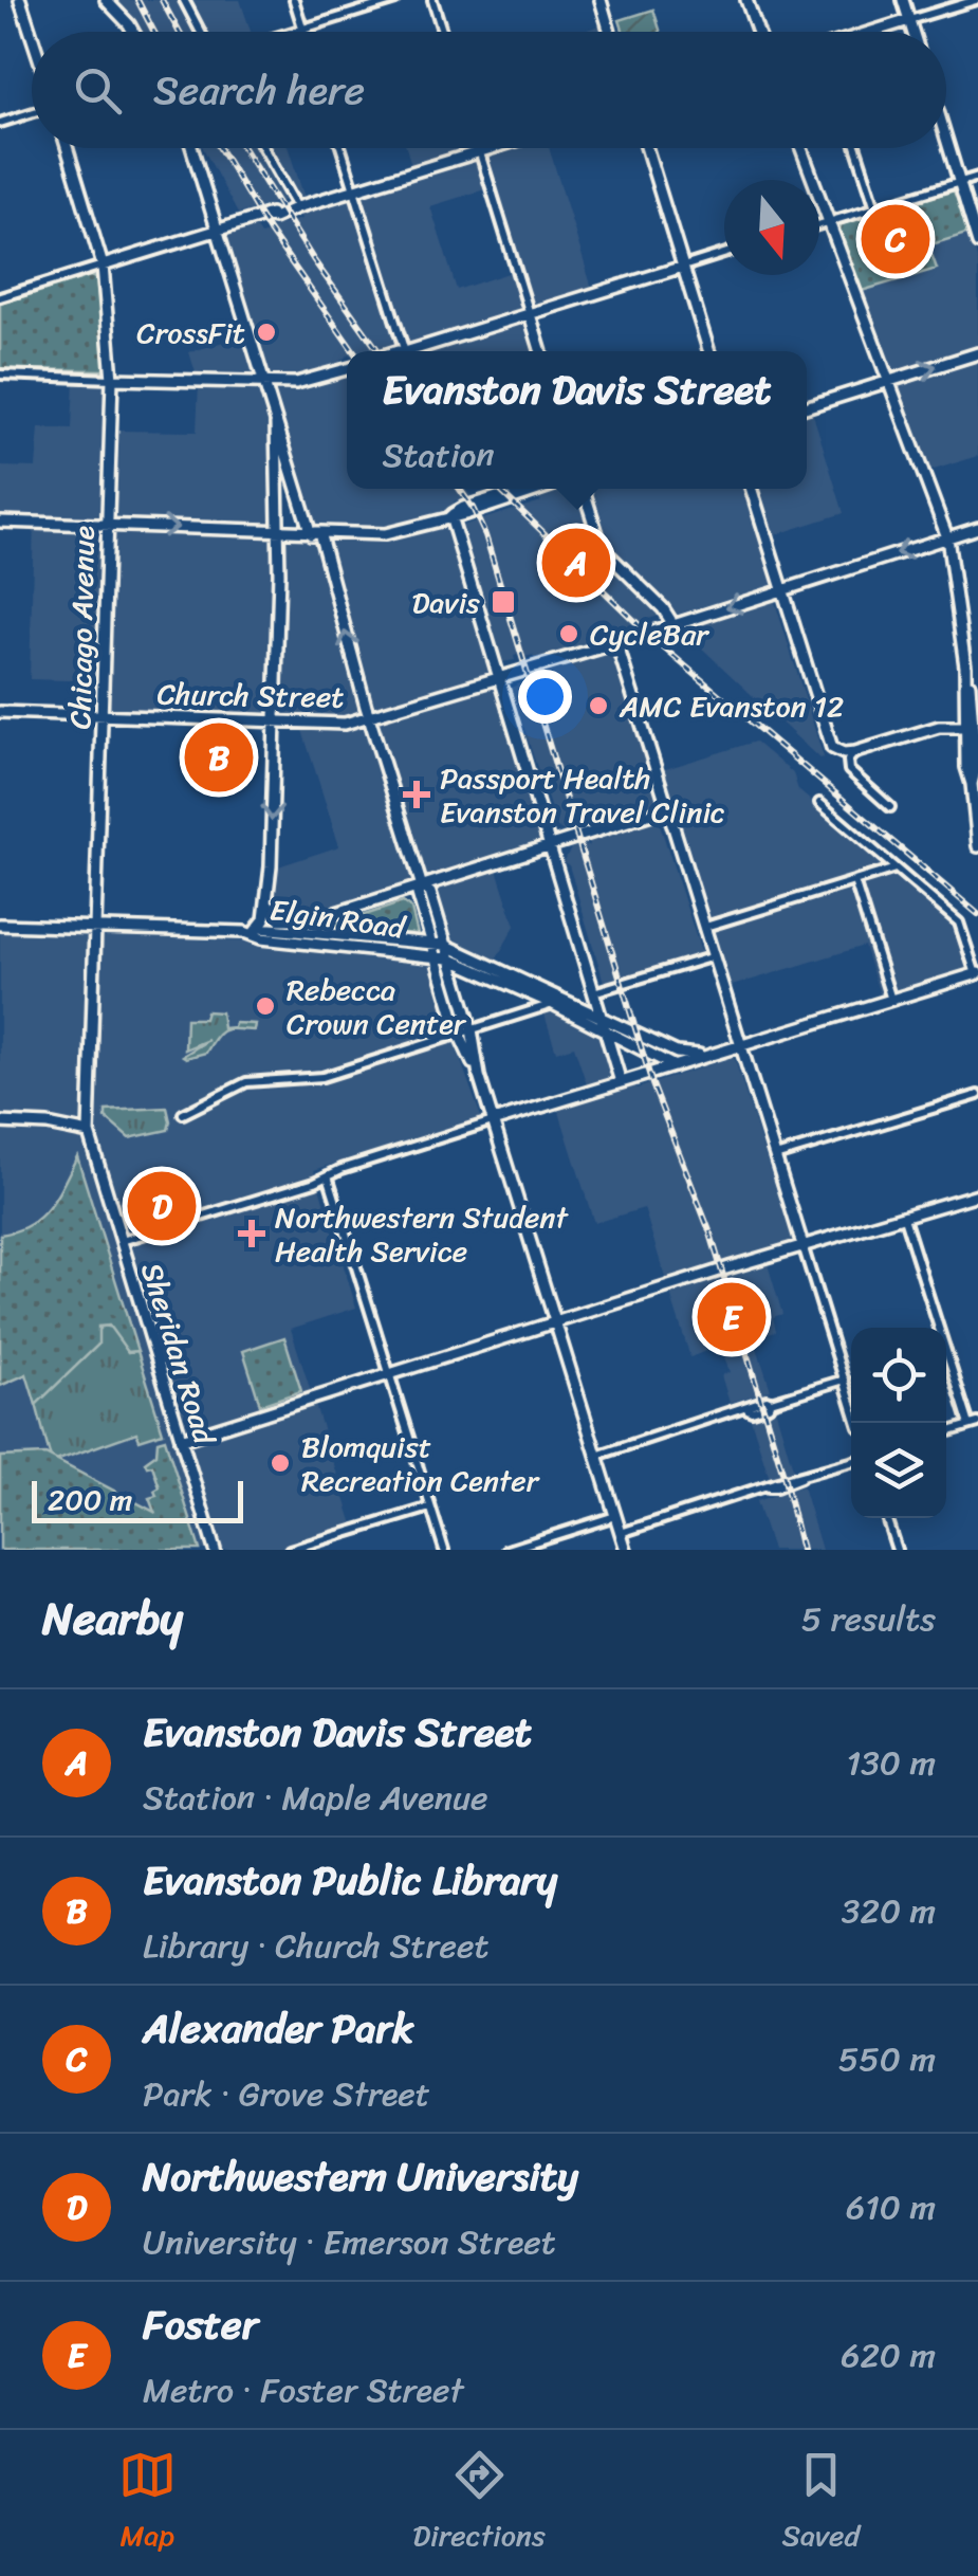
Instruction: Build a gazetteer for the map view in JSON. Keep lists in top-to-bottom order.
{
  "streets": {
    "street": [
      "Chicago Avenue",
      "Church Street",
      "Elgin Road",
      "Sheridan Road"
    ]
  },
  "crossings": [
    ["Chicago Avenue", "Church Street"],
    ["Chicago Avenue", "Sheridan Road"]
  ],
  "places": {
    "other": [
      "CrossFit",
      "CycleBar",
      "AMC Evanston 12",
      "Rebecca Crown Center",
      "Blomquist Recreation Center"
    ],
    "transit": ["Davis"],
    "health": ["Passport Health Evanston Travel Clinic", "Northwestern Student Health Service"]
  },
  "scale_bar": "200 m",
  "north": "bottom",
  "page": {
    "search": "Search here",
    "pins": [
      "C",
      "A",
      "B",
      "D",
      "E"
    ],
    "popup": ["Evanston Davis Street", "Station"],
    "scale": "200 m",
    "heading": ["Nearby", "5 results"],
    "list": [
      {
        "mark": "A",
        "name": "Evanston Davis Street",
        "note": "Station · Maple Avenue",
        "value": "130 m"
      },
      {
        "mark": "B",
        "name": "Evanston Public Library",
        "note": "Library · Church Street",
        "value": "320 m"
      },
      {
        "mark": "C",
        "name": "Alexander Park",
        "note": "Park · Grove Street",
        "value": "550 m"
      },
      {
        "mark": "D",
        "name": "Northwestern University",
        "note": "University · Emerson Street",
        "value": "610 m"
      },
      {
        "mark": "E",
        "name": "Foster",
        "note": "Metro · Foster Street",
        "value": "620 m"
      }
    ],
    "nav": ["Map", "Directions", "Saved"]
  }
}
